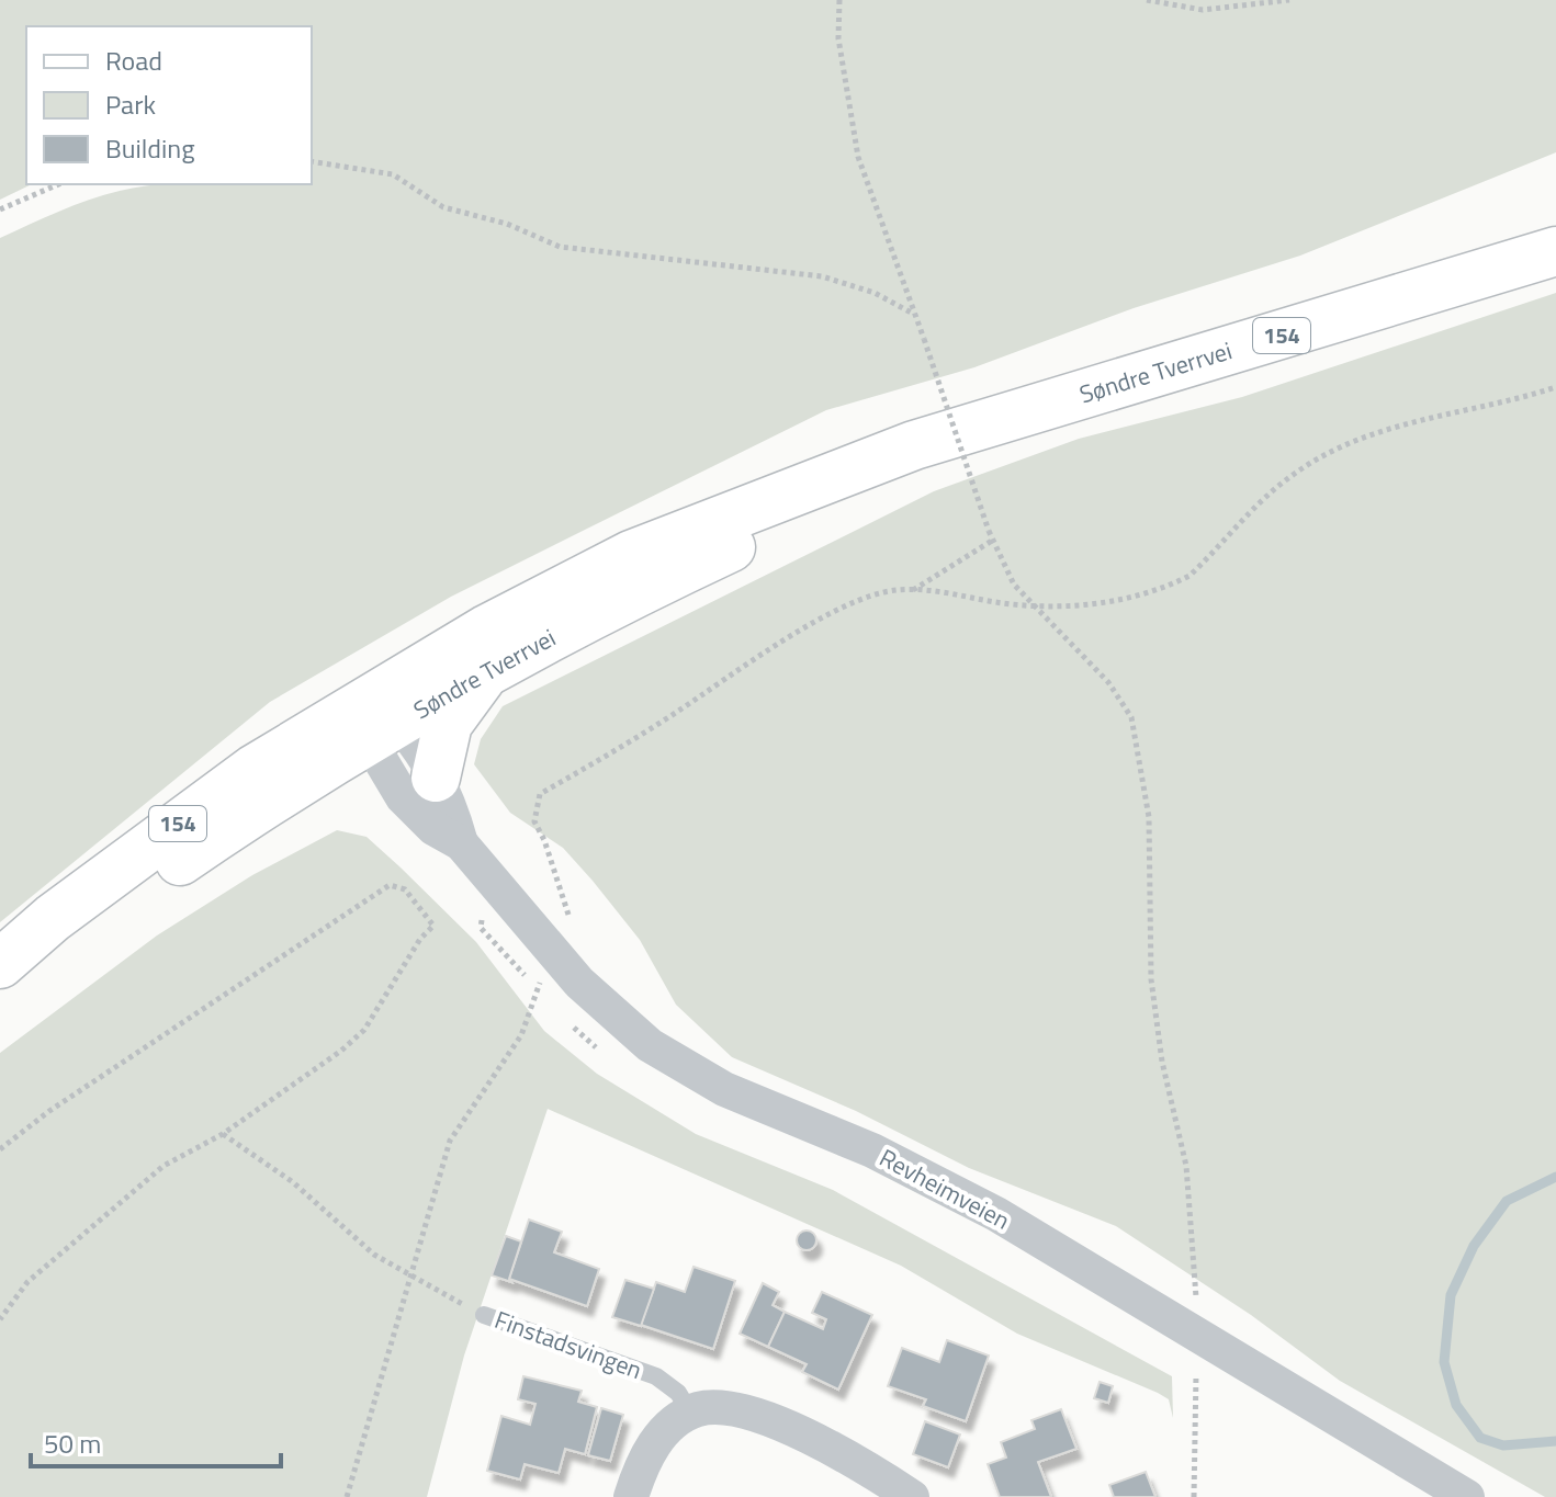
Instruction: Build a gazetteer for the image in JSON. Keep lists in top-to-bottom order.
{
  "streets": {
    "main road": ["154", "Søndre Tverrvei"],
    "street": ["Revheimveien"],
    "lane": ["Finstadsvingen"]
  },
  "crossings": [
    ["154", "Søndre Tverrvei"],
    ["154", "Revheimveien"],
    ["Søndre Tverrvei", "Revheimveien"]
  ],
  "legend": ["Road", "Park", "Building"],
  "scale_bar": "50 m"
}
